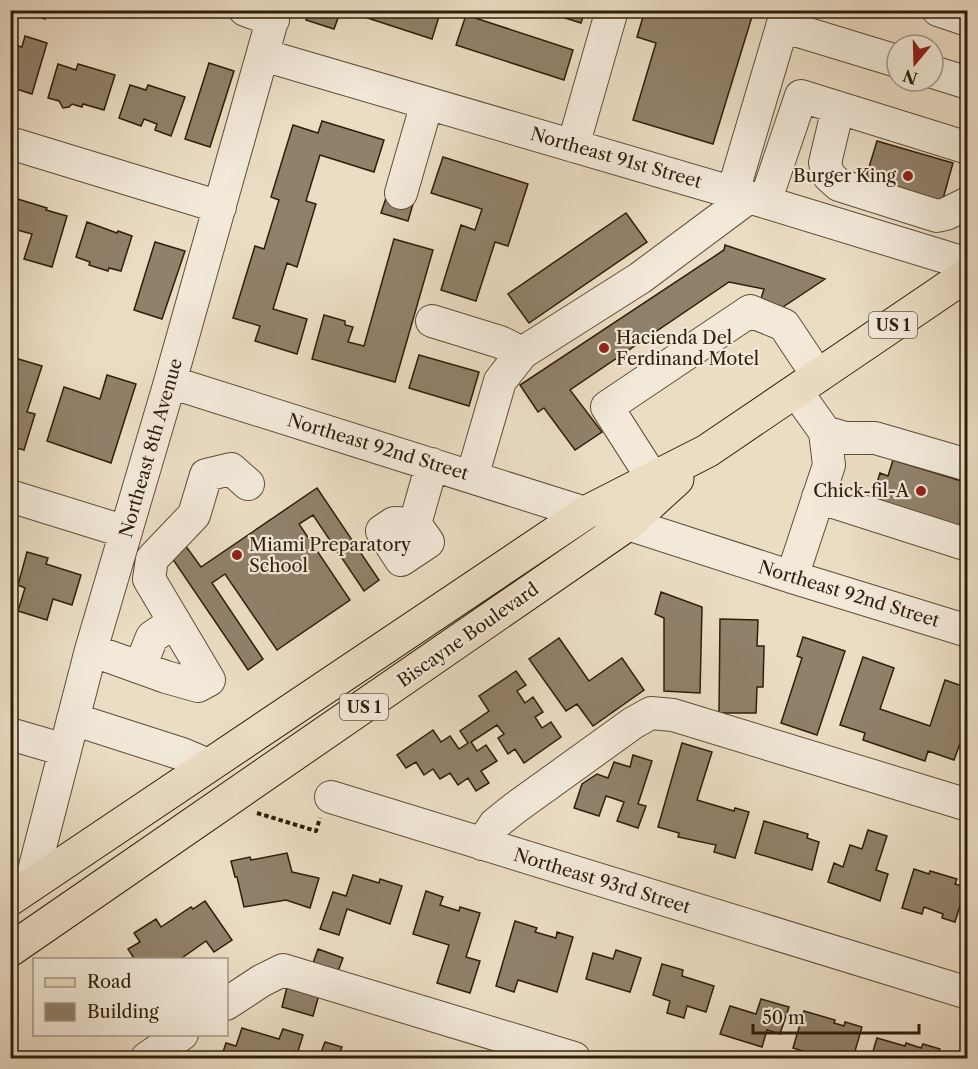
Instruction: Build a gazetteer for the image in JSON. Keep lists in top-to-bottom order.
{
  "streets": {
    "main road": ["US 1", "Biscayne Boulevard"],
    "street": [
      "Northeast 91st Street",
      "Northeast 92nd Street",
      "Northeast 8th Avenue",
      "Northeast 93rd Street"
    ]
  },
  "crossings": [
    ["Northeast 91st Street", "Northeast 8th Avenue"],
    ["Northeast 92nd Street", "Northeast 8th Avenue"],
    ["Northeast 92nd Street", "Biscayne Boulevard"],
    ["Northeast 8th Avenue", "Biscayne Boulevard"]
  ],
  "places": [
    "Burger King",
    "Hacienda Del Ferdinand Motel",
    "Chick-fil-A",
    "Miami Preparatory School"
  ],
  "legend": ["Road", "Building"],
  "scale_bar": "50 m",
  "north": "bottom"
}
